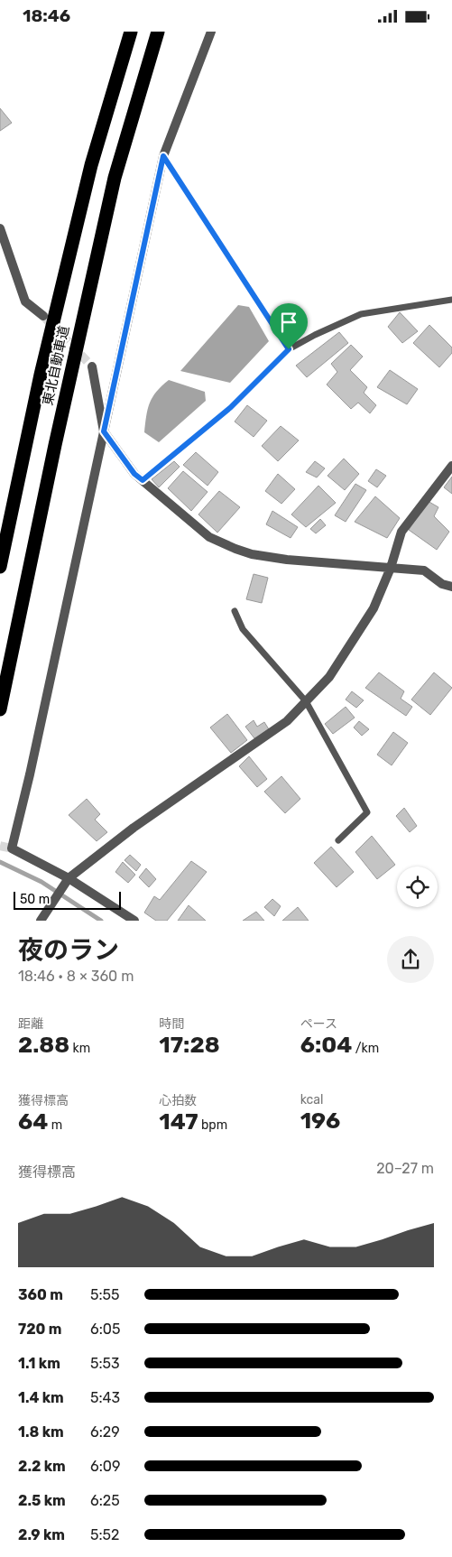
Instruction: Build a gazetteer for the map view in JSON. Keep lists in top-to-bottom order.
{
  "streets": {
    "highway": ["東北自動車道"]
  },
  "scale_bar": "50 m",
  "page": {
    "status": "18:46",
    "scale": "50 m",
    "heading": ["夜のラン", "18:46 · 8 × 360 m"],
    "stats": [
      ["距離", "2.88 km"],
      ["時間", "17:28"],
      ["ペース", "6:04 /km"],
      ["獲得標高", "64 m"],
      ["心拍数", "147 bpm"],
      ["kcal", "196"]
    ],
    "chart": ["獲得標高", "20–27 m"],
    "list": [
      {
        "name": "360 m",
        "note": "5:55"
      },
      {
        "name": "720 m",
        "note": "6:05"
      },
      {
        "name": "1.1 km",
        "note": "5:53"
      },
      {
        "name": "1.4 km",
        "note": "5:43"
      },
      {
        "name": "1.8 km",
        "note": "6:29"
      },
      {
        "name": "2.2 km",
        "note": "6:09"
      },
      {
        "name": "2.5 km",
        "note": "6:25"
      },
      {
        "name": "2.9 km",
        "note": "5:52"
      }
    ]
  }
}
